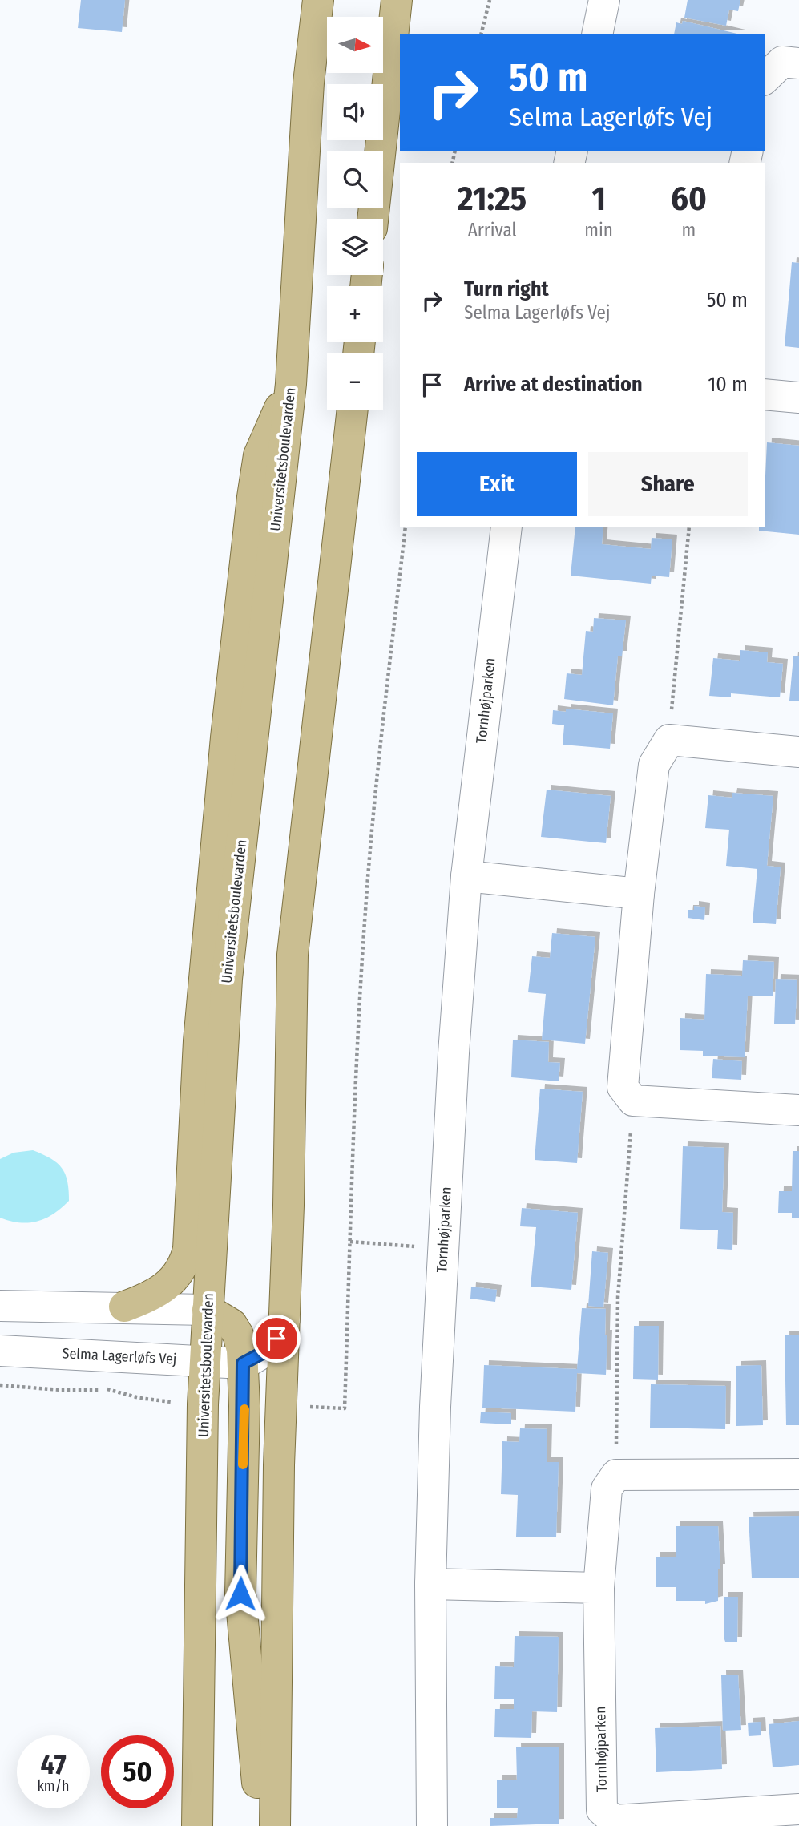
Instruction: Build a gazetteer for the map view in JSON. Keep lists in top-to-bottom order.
{
  "streets": {
    "main road": ["Universitetsboulevarden"],
    "street": ["Tornhøjparken", "Selma Lagerløfs Vej"]
  },
  "crossings": [
    ["Universitetsboulevarden", "Selma Lagerløfs Vej"]
  ],
  "north": "right",
  "page": {
    "map_buttons": ["+", "−"],
    "turn": ["50 m", "Selma Lagerløfs Vej"],
    "eta": [
      "21:25",
      "Arrival",
      "1",
      "min",
      "60",
      "m"
    ],
    "list": [
      {
        "name": "Turn right",
        "note": "Selma Lagerløfs Vej",
        "value": "50 m"
      },
      {
        "name": "Arrive at destination",
        "value": "10 m"
      }
    ],
    "buttons": ["Exit", "Share"],
    "speed": "47 km/h",
    "limit": "50"
  }
}
